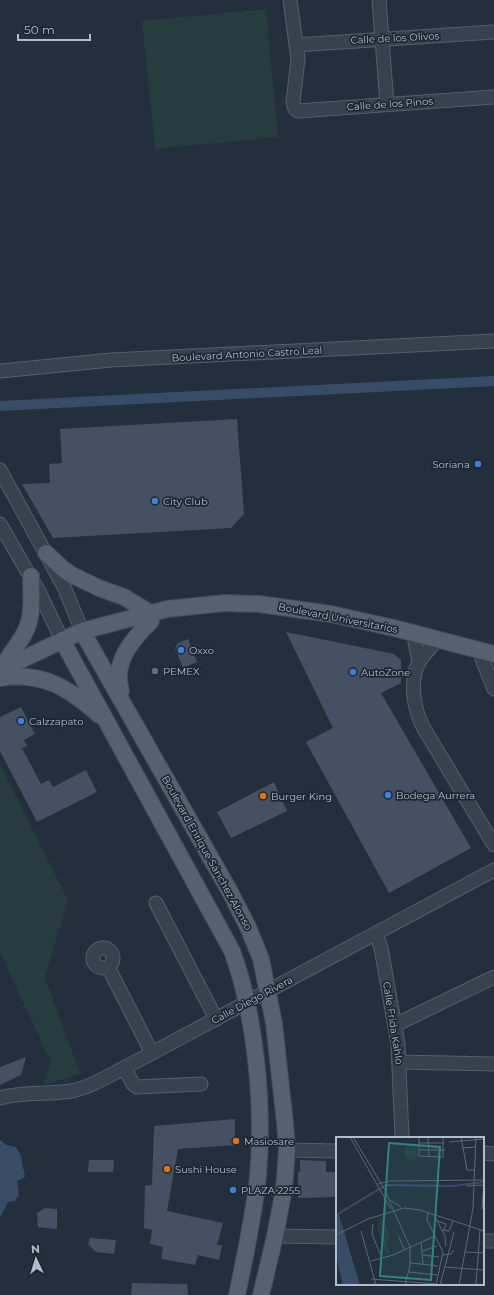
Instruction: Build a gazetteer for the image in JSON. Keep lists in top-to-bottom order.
{
  "streets": {
    "main road": ["Boulevard Universitarios", "Boulevard Enrique Sánchez Alonso"],
    "street": [
      "Calle de los Olivos",
      "Calle de los Pinos",
      "Boulevard Antonio Castro Leal",
      "Calle Diego Rivera",
      "Calle Frida Kahlo"
    ]
  },
  "crossings": [
    ["Calle de los Olivos", "Calle de los Pinos"],
    ["Boulevard Universitarios", "Boulevard Enrique Sánchez Alonso"],
    ["Boulevard Enrique Sánchez Alonso", "Calle Diego Rivera"],
    ["Calle Diego Rivera", "Calle Frida Kahlo"]
  ],
  "places": [
    "Soriana",
    "City Club",
    "Oxxo",
    "PEMEX",
    "AutoZone",
    "Calzzapato",
    "Bodega Aurrera",
    "Burger King",
    "Masiosare",
    "Sushi House",
    "PLAZA 2255"
  ],
  "scale_bar": "50 m",
  "north": "top"
}
